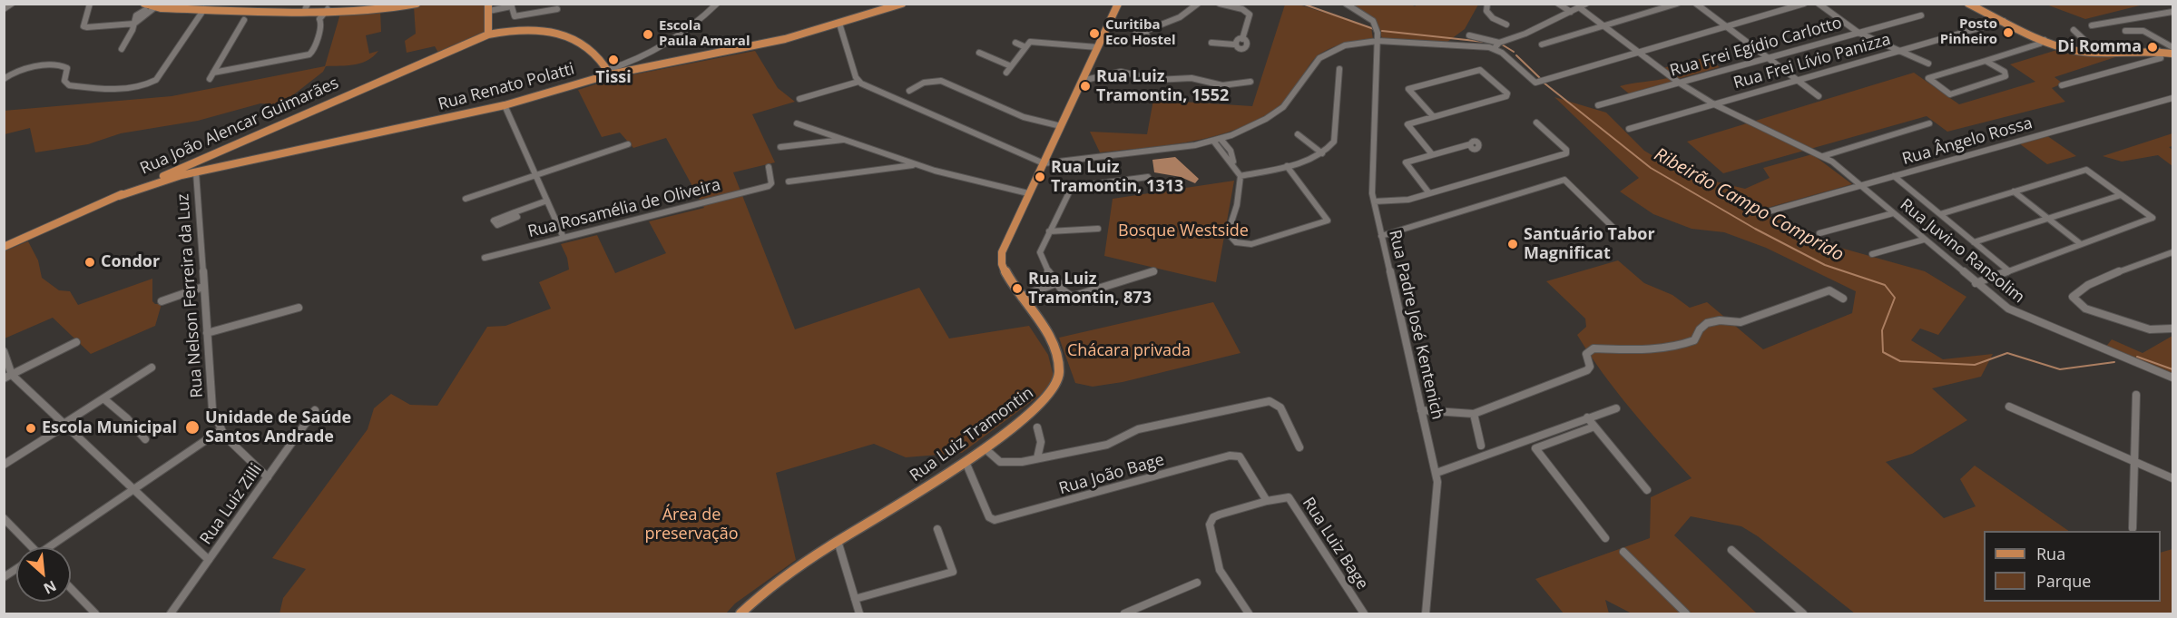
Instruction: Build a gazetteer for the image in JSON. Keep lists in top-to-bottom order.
{
  "streets": {
    "main road": [
      "Rua Renato Polatti",
      "Rua João Alencar Guimarães",
      "Rua Nelson Ferreira da Luz",
      "Rua Luiz Tramontin"
    ],
    "street": [
      "Rua Frei Egídio Carlotto",
      "Rua Frei Lívio Panizza",
      "Rua Ângelo Rossa",
      "Rua Rosamélia de Oliveira",
      "Rua Juvino Ransolim",
      "Rua Padre José Kentenich",
      "Rua João Bage",
      "Rua Luiz Zilli",
      "Rua Luiz Bage"
    ]
  },
  "crossings": [
    ["Rua Frei Egídio Carlotto", "Rua Juvino Ransolim"],
    ["Rua Frei Lívio Panizza", "Rua Juvino Ransolim"],
    ["Rua Renato Polatti", "Rua João Alencar Guimarães"],
    ["Rua Renato Polatti", "Rua Nelson Ferreira da Luz"],
    ["Rua João Alencar Guimarães", "Rua Nelson Ferreira da Luz"],
    ["Rua Ângelo Rossa", "Rua Juvino Ransolim"],
    ["Rua Luiz Tramontin", "Rua João Bage"],
    ["Rua João Bage", "Rua Luiz Bage"]
  ],
  "water": ["Ribeirão Campo Comprido"],
  "parks": ["Bosque Westside", "Chácara privada", "Área de preservação"],
  "places": [
    "Posto Pinheiro",
    "Curitiba Eco Hostel",
    "Escola Paula Amaral",
    "Di Romma",
    "Tissi",
    "Rua Luiz Tramontin, 1552",
    "Rua Luiz Tramontin, 1313",
    "Santuário Tabor Magnificat",
    "Condor",
    "Rua Luiz Tramontin, 873",
    "Unidade de Saúde Santos Andrade",
    "Escola Municipal"
  ],
  "legend": ["Rua", "Parque"],
  "north": "bottom right"
}
